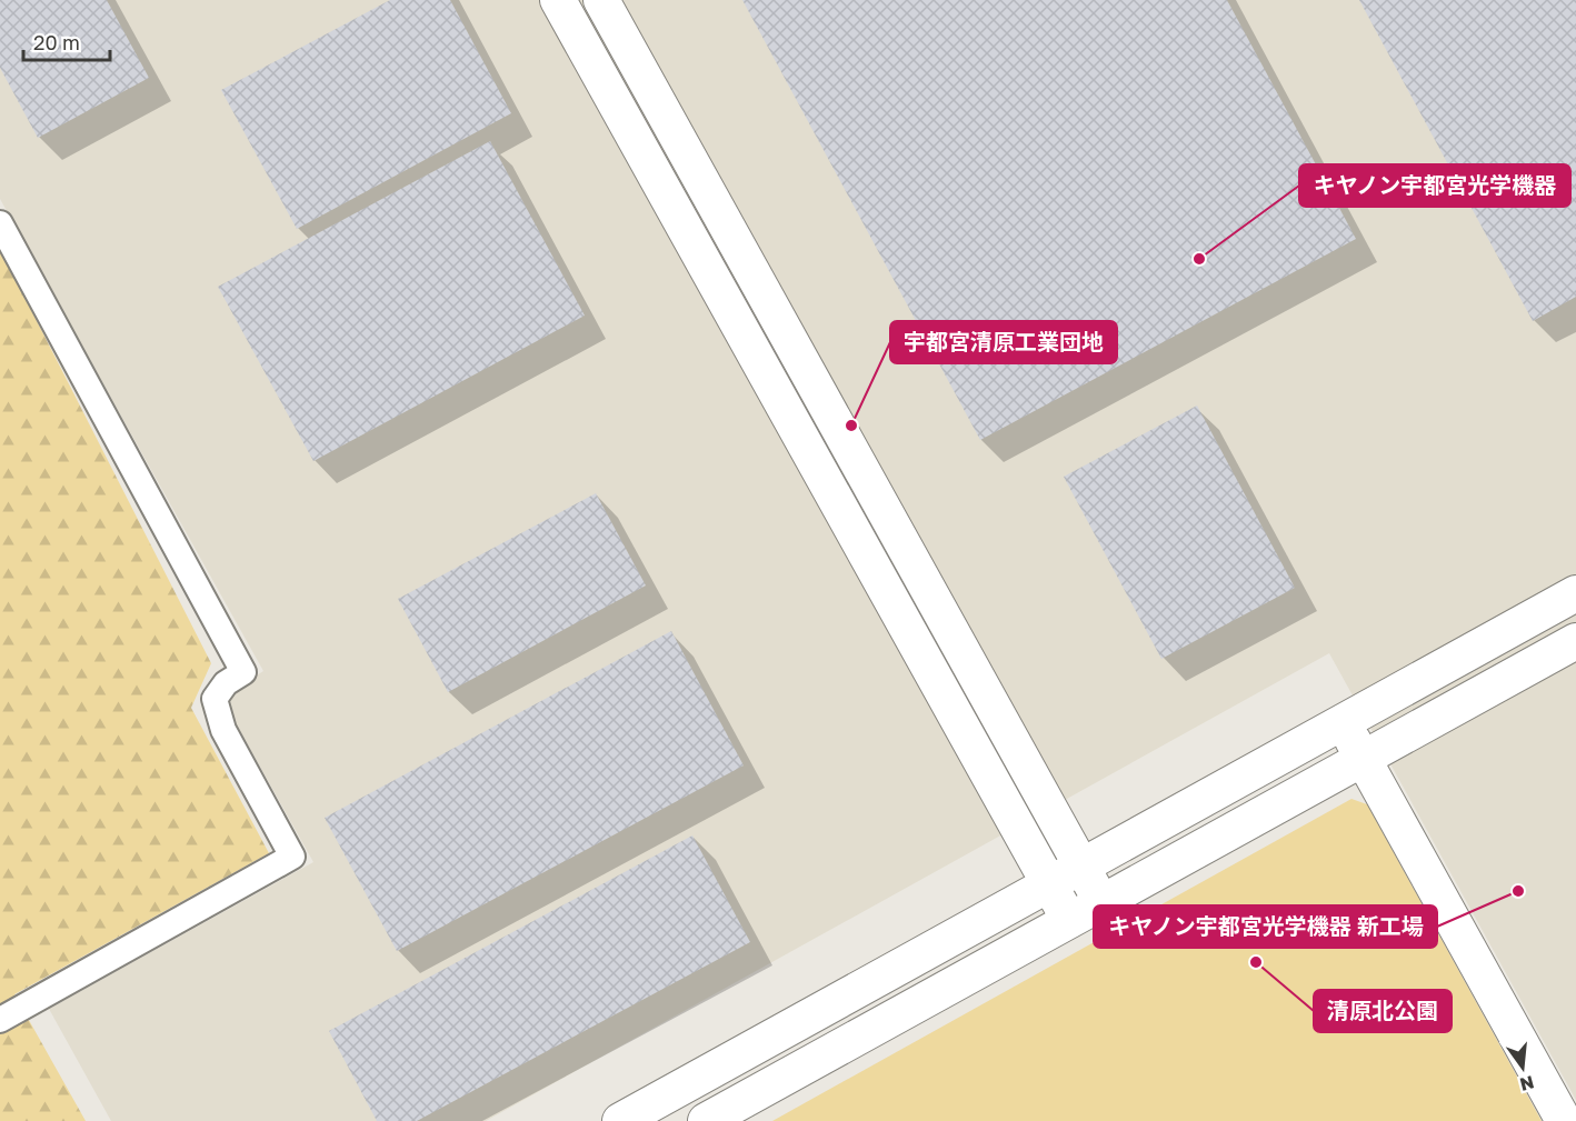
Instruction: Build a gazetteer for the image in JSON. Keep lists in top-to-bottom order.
{
  "places": [
    "キヤノン宇都宮光学機器",
    "宇都宮清原工業団地",
    "キヤノン宇都宮光学機器 新工場",
    "清原北公園"
  ],
  "scale_bar": "20 m",
  "north": "bottom"
}
